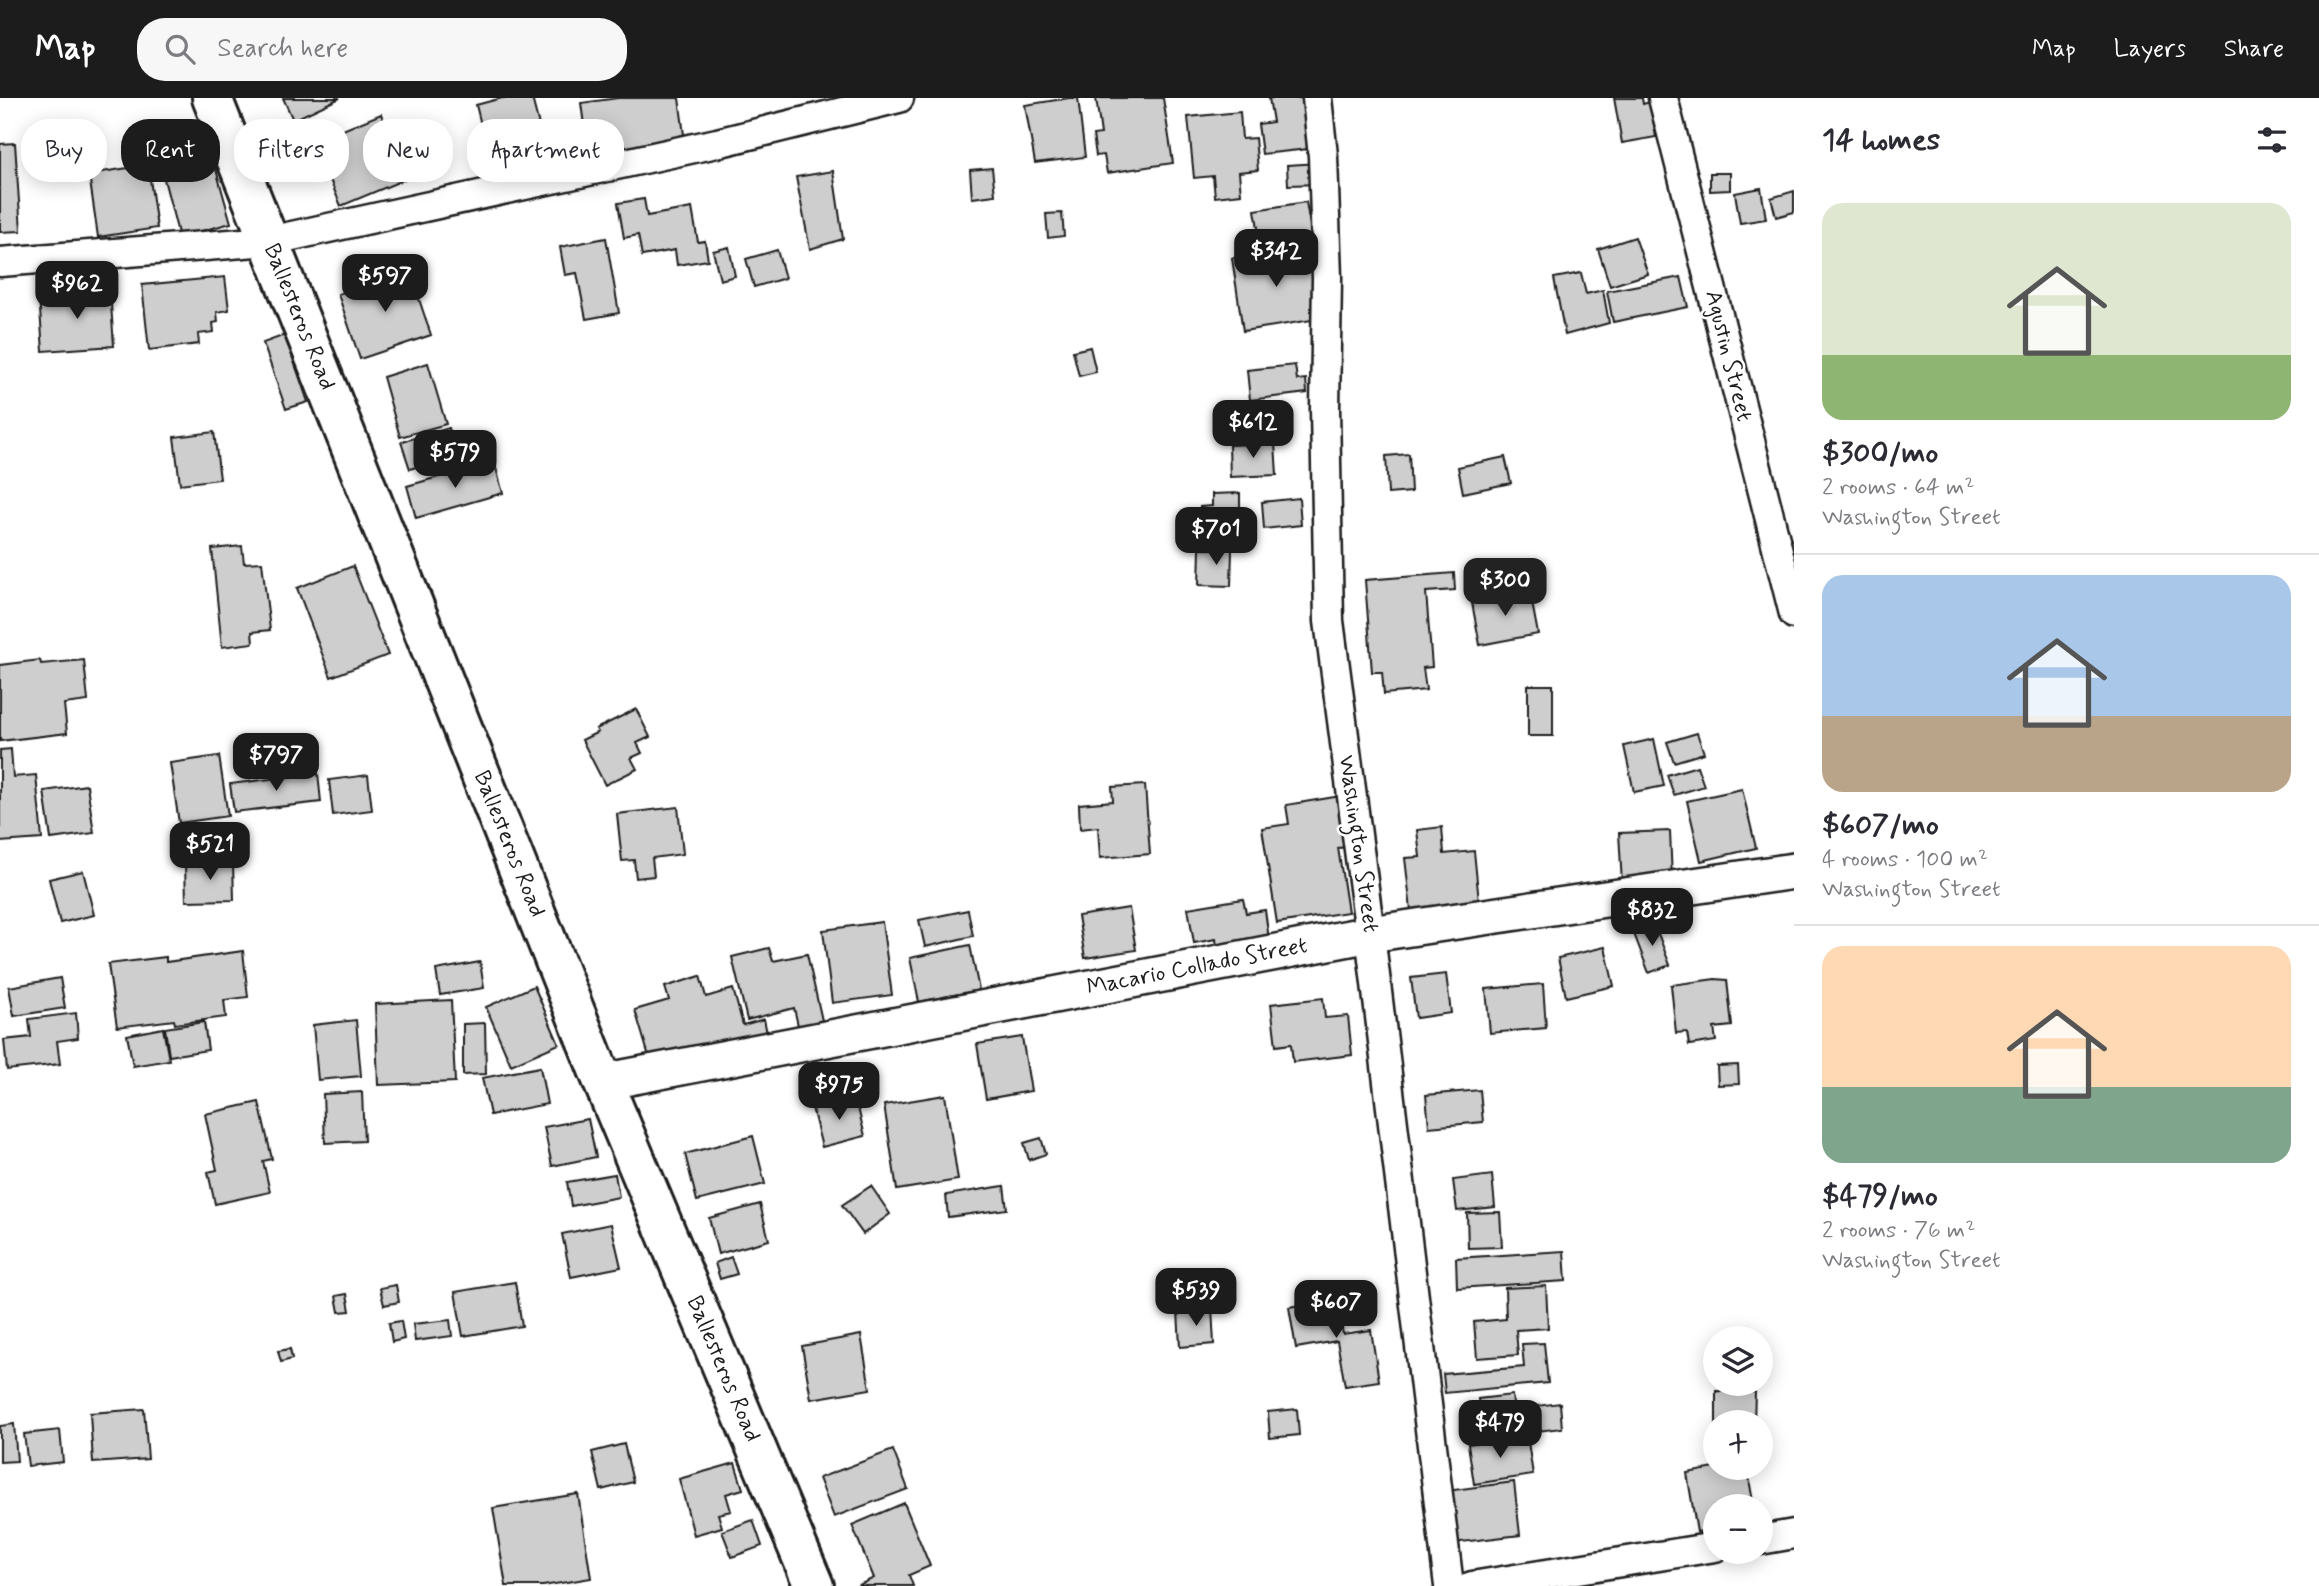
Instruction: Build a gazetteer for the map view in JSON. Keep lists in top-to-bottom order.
{
  "streets": {
    "main road": ["Ballesteros Road"],
    "street": ["Agustin Street", "Washington Street", "Macario Collado Street"]
  },
  "crossings": [
    ["Ballesteros Road", "Macario Collado Street"],
    ["Washington Street", "Macario Collado Street"]
  ],
  "page": {
    "header": "Map",
    "search": "Search here",
    "nav": ["Map", "Layers", "Share"],
    "heading": "14 homes",
    "chip": [
      "Buy",
      "Rent",
      "Filters",
      "New",
      "Apartment"
    ],
    "list": [
      {
        "name": "$300/mo",
        "note": "2 rooms · 64 m² · Washington Street"
      },
      {
        "name": "$607/mo",
        "note": "4 rooms · 100 m² · Washington Street"
      },
      {
        "name": "$479/mo",
        "note": "2 rooms · 76 m² · Washington Street"
      }
    ],
    "price": [
      "$342",
      "$597",
      "$962",
      "$612",
      "$579",
      "$701",
      "$300",
      "$797",
      "$521",
      "$832",
      "$975",
      "$539",
      "$607",
      "$479"
    ],
    "map_buttons": ["+", "−"]
  }
}
